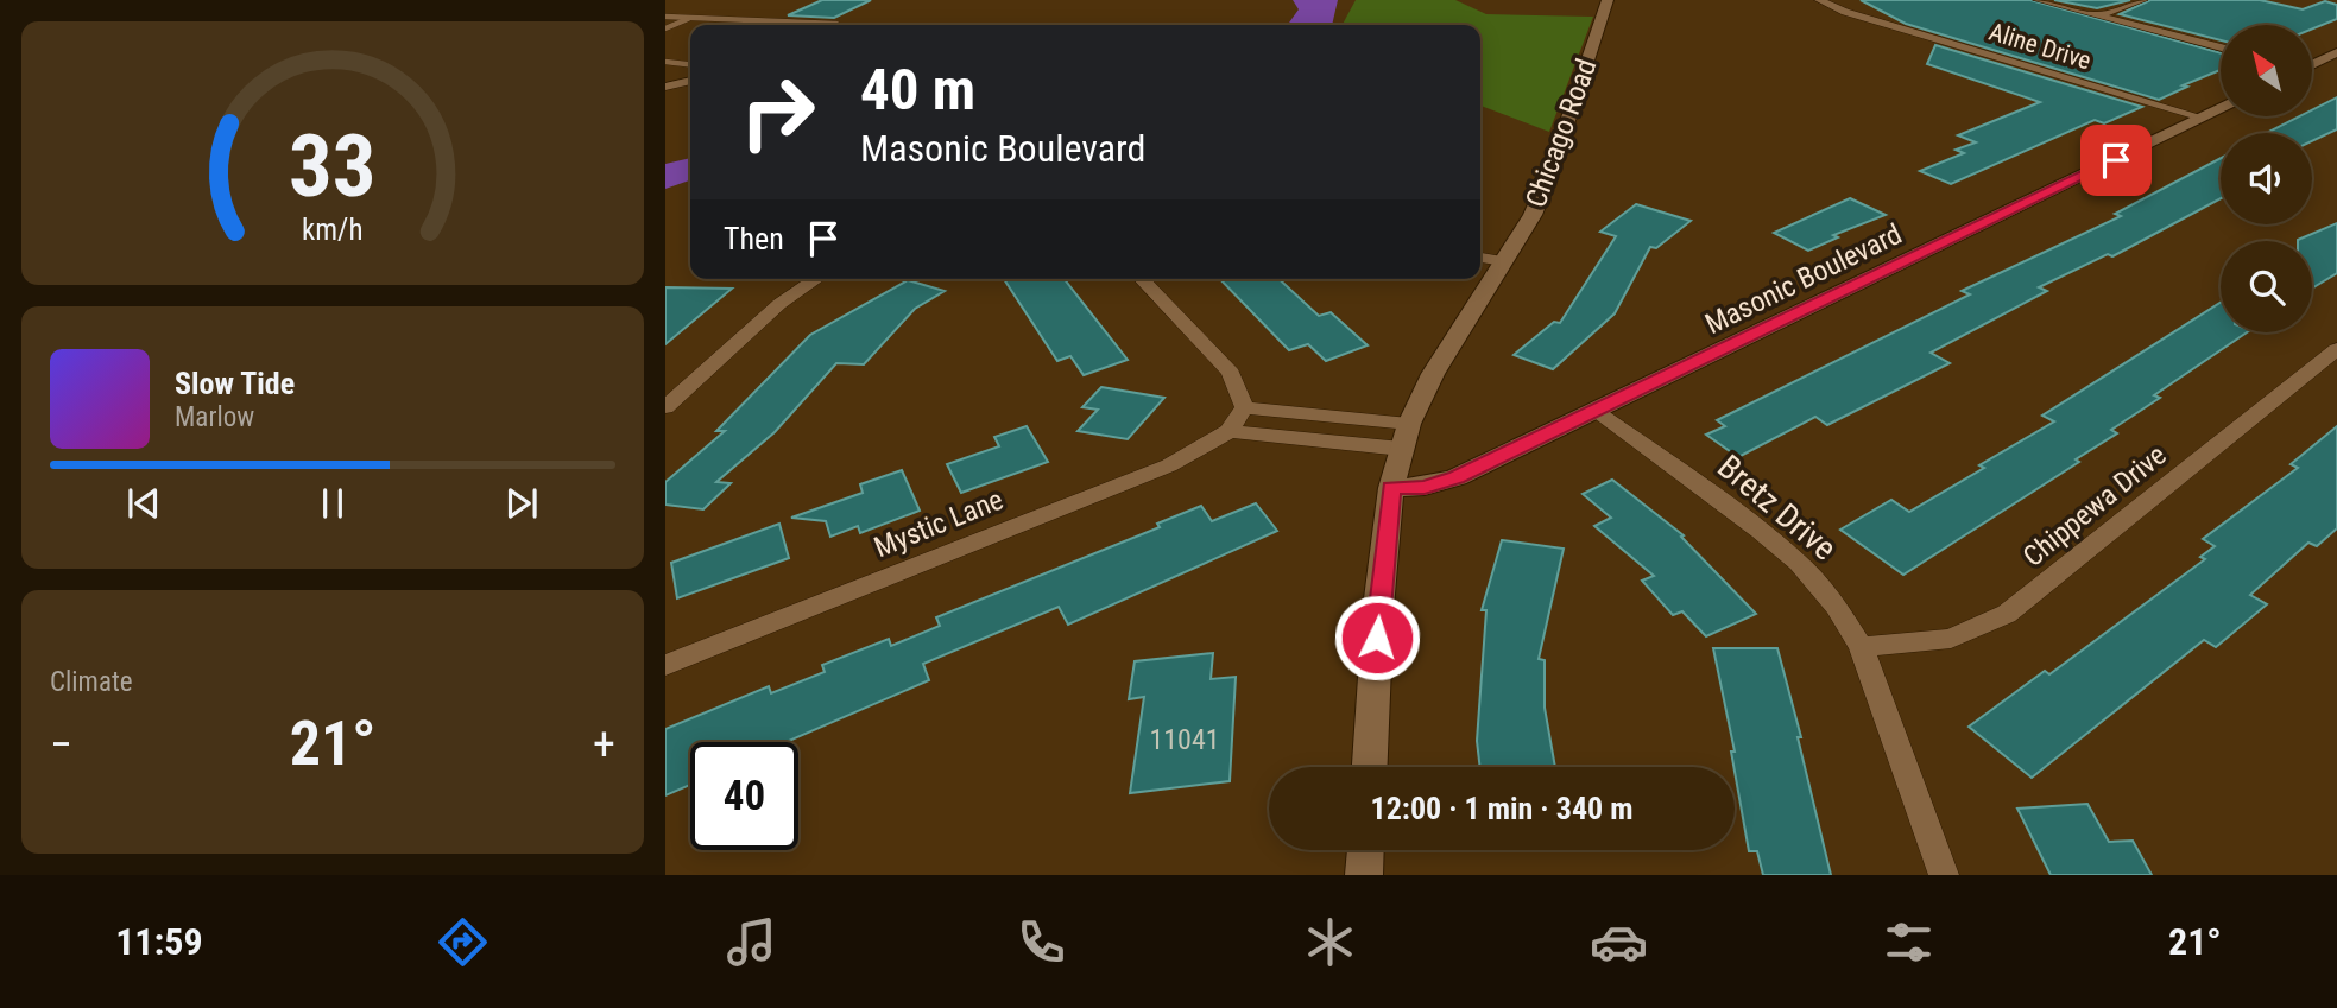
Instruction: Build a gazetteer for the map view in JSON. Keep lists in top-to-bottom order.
{
  "streets": {
    "street": [
      "Aline Drive",
      "Chicago Road",
      "Masonic Boulevard",
      "Chippewa Drive",
      "Bretz Drive",
      "Mystic Lane"
    ]
  },
  "crossings": [
    ["Aline Drive", "Masonic Boulevard"],
    ["Chicago Road", "Masonic Boulevard"],
    ["Masonic Boulevard", "Bretz Drive"],
    ["Chippewa Drive", "Bretz Drive"]
  ],
  "house_numbers": ["11041"],
  "north": "top left",
  "page": {
    "turn": ["40 m", "Masonic Boulevard"],
    "then": "Then",
    "song": ["Slow Tide", "Marlow"],
    "tile": "Climate",
    "heat": ["−", "21°", "+"],
    "limit": "40",
    "trip": "12:00 · 1 min · 340 m",
    "tabs": ["11:59", "21°"],
    "gauge": ["33", "km/h"]
  }
}
